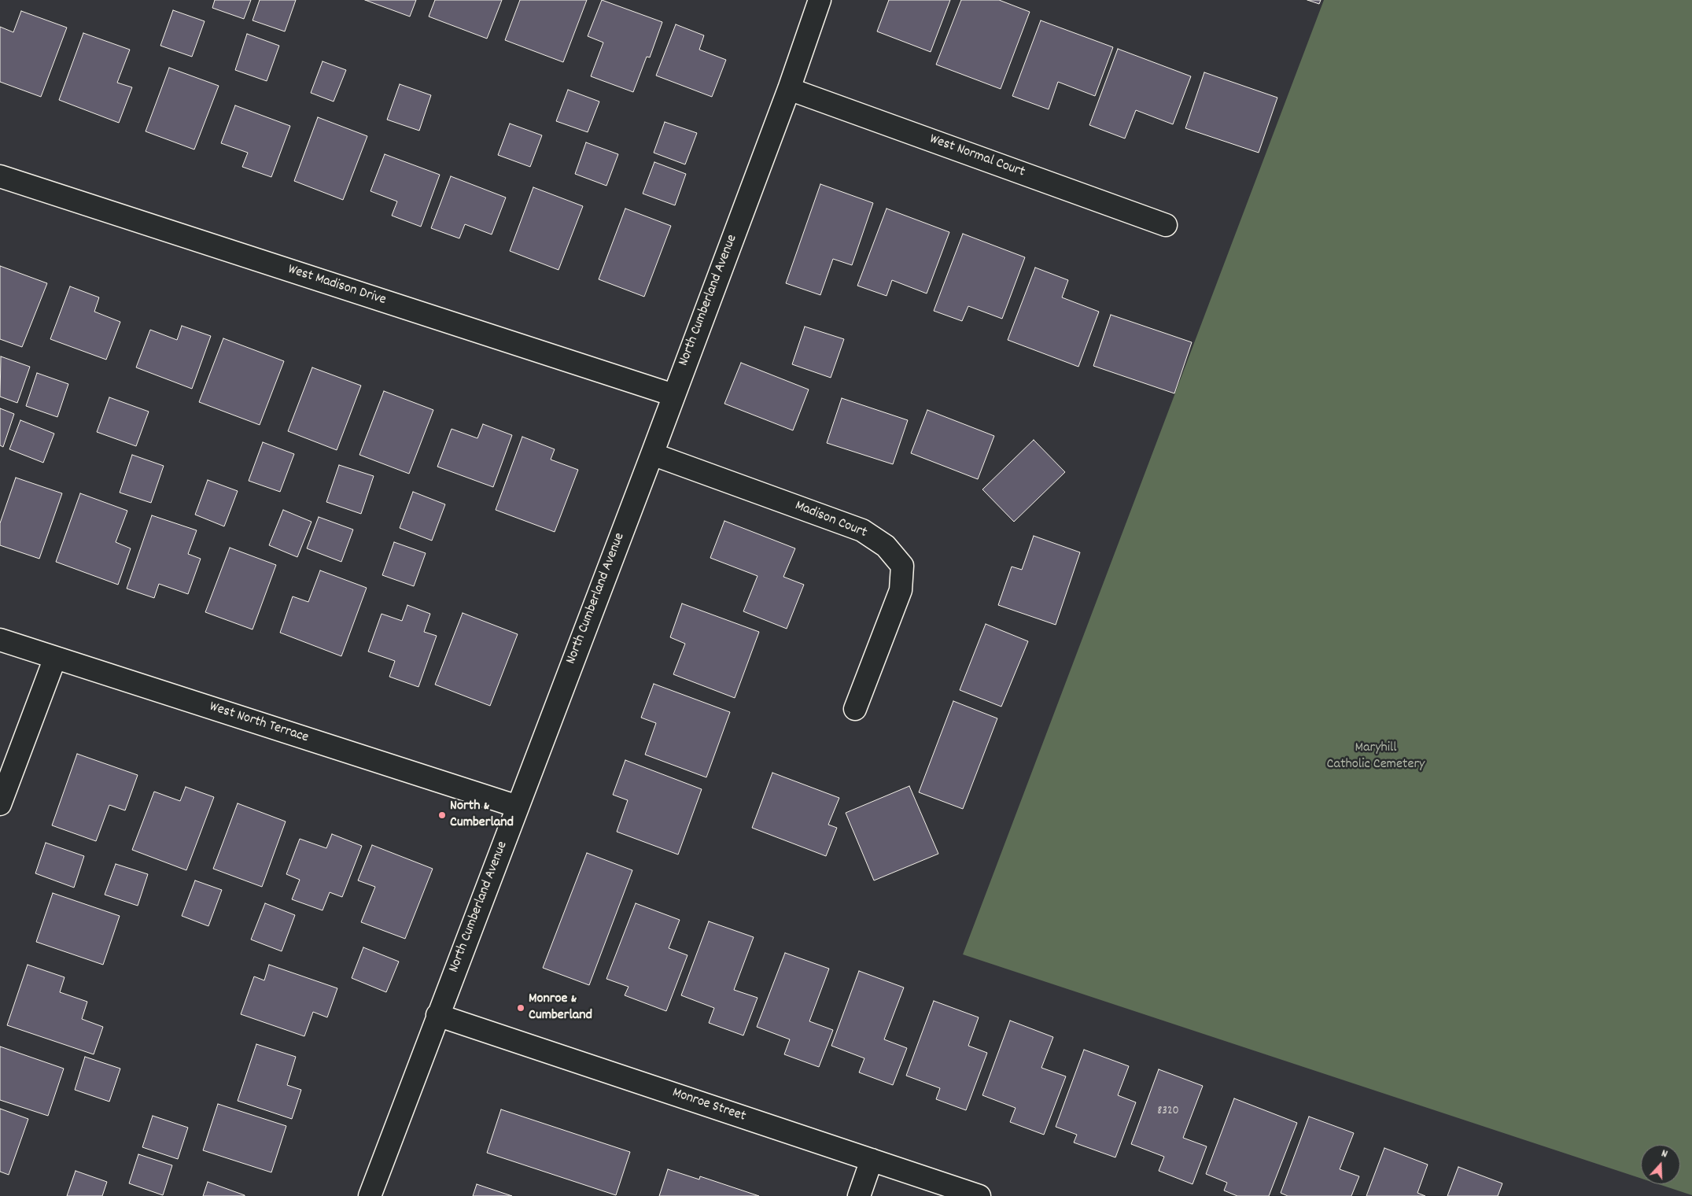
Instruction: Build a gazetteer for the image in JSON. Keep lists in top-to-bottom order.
{
  "streets": {
    "street": [
      "West Normal Court",
      "West Madison Drive",
      "North Cumberland Avenue",
      "Madison Court",
      "West North Terrace",
      "Monroe Street"
    ]
  },
  "crossings": [
    ["West Normal Court", "North Cumberland Avenue"],
    ["West Madison Drive", "North Cumberland Avenue"],
    ["North Cumberland Avenue", "Madison Court"],
    ["North Cumberland Avenue", "West North Terrace"],
    ["North Cumberland Avenue", "Monroe Street"]
  ],
  "parks": ["Maryhill Catholic Cemetery"],
  "places": ["North & Cumberland", "Monroe & Cumberland"],
  "house_numbers": ["8320"],
  "north": "top"
}
